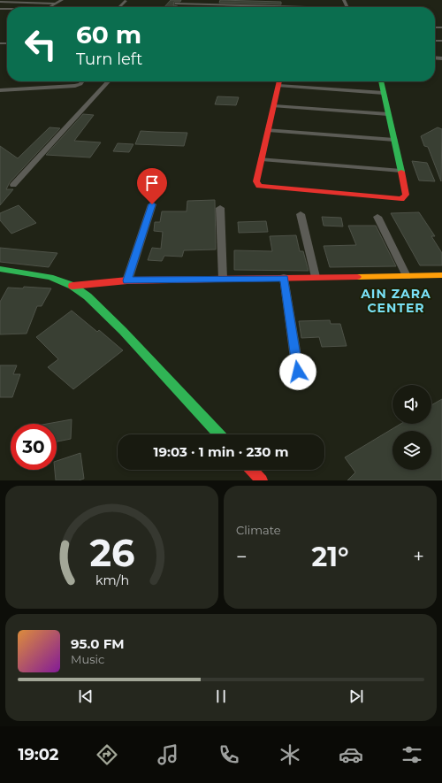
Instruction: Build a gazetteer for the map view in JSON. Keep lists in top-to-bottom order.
{
  "districts": ["AIN ZARA CENTER"],
  "page": {
    "turn": ["60 m", "Turn left"],
    "limit": "30",
    "trip": "19:03 · 1 min · 230 m",
    "tile": "Climate",
    "heat": ["−", "21°", "+"],
    "song": ["95.0 FM", "Music"],
    "tabs": "19:02",
    "gauge": ["26", "km/h"]
  }
}
